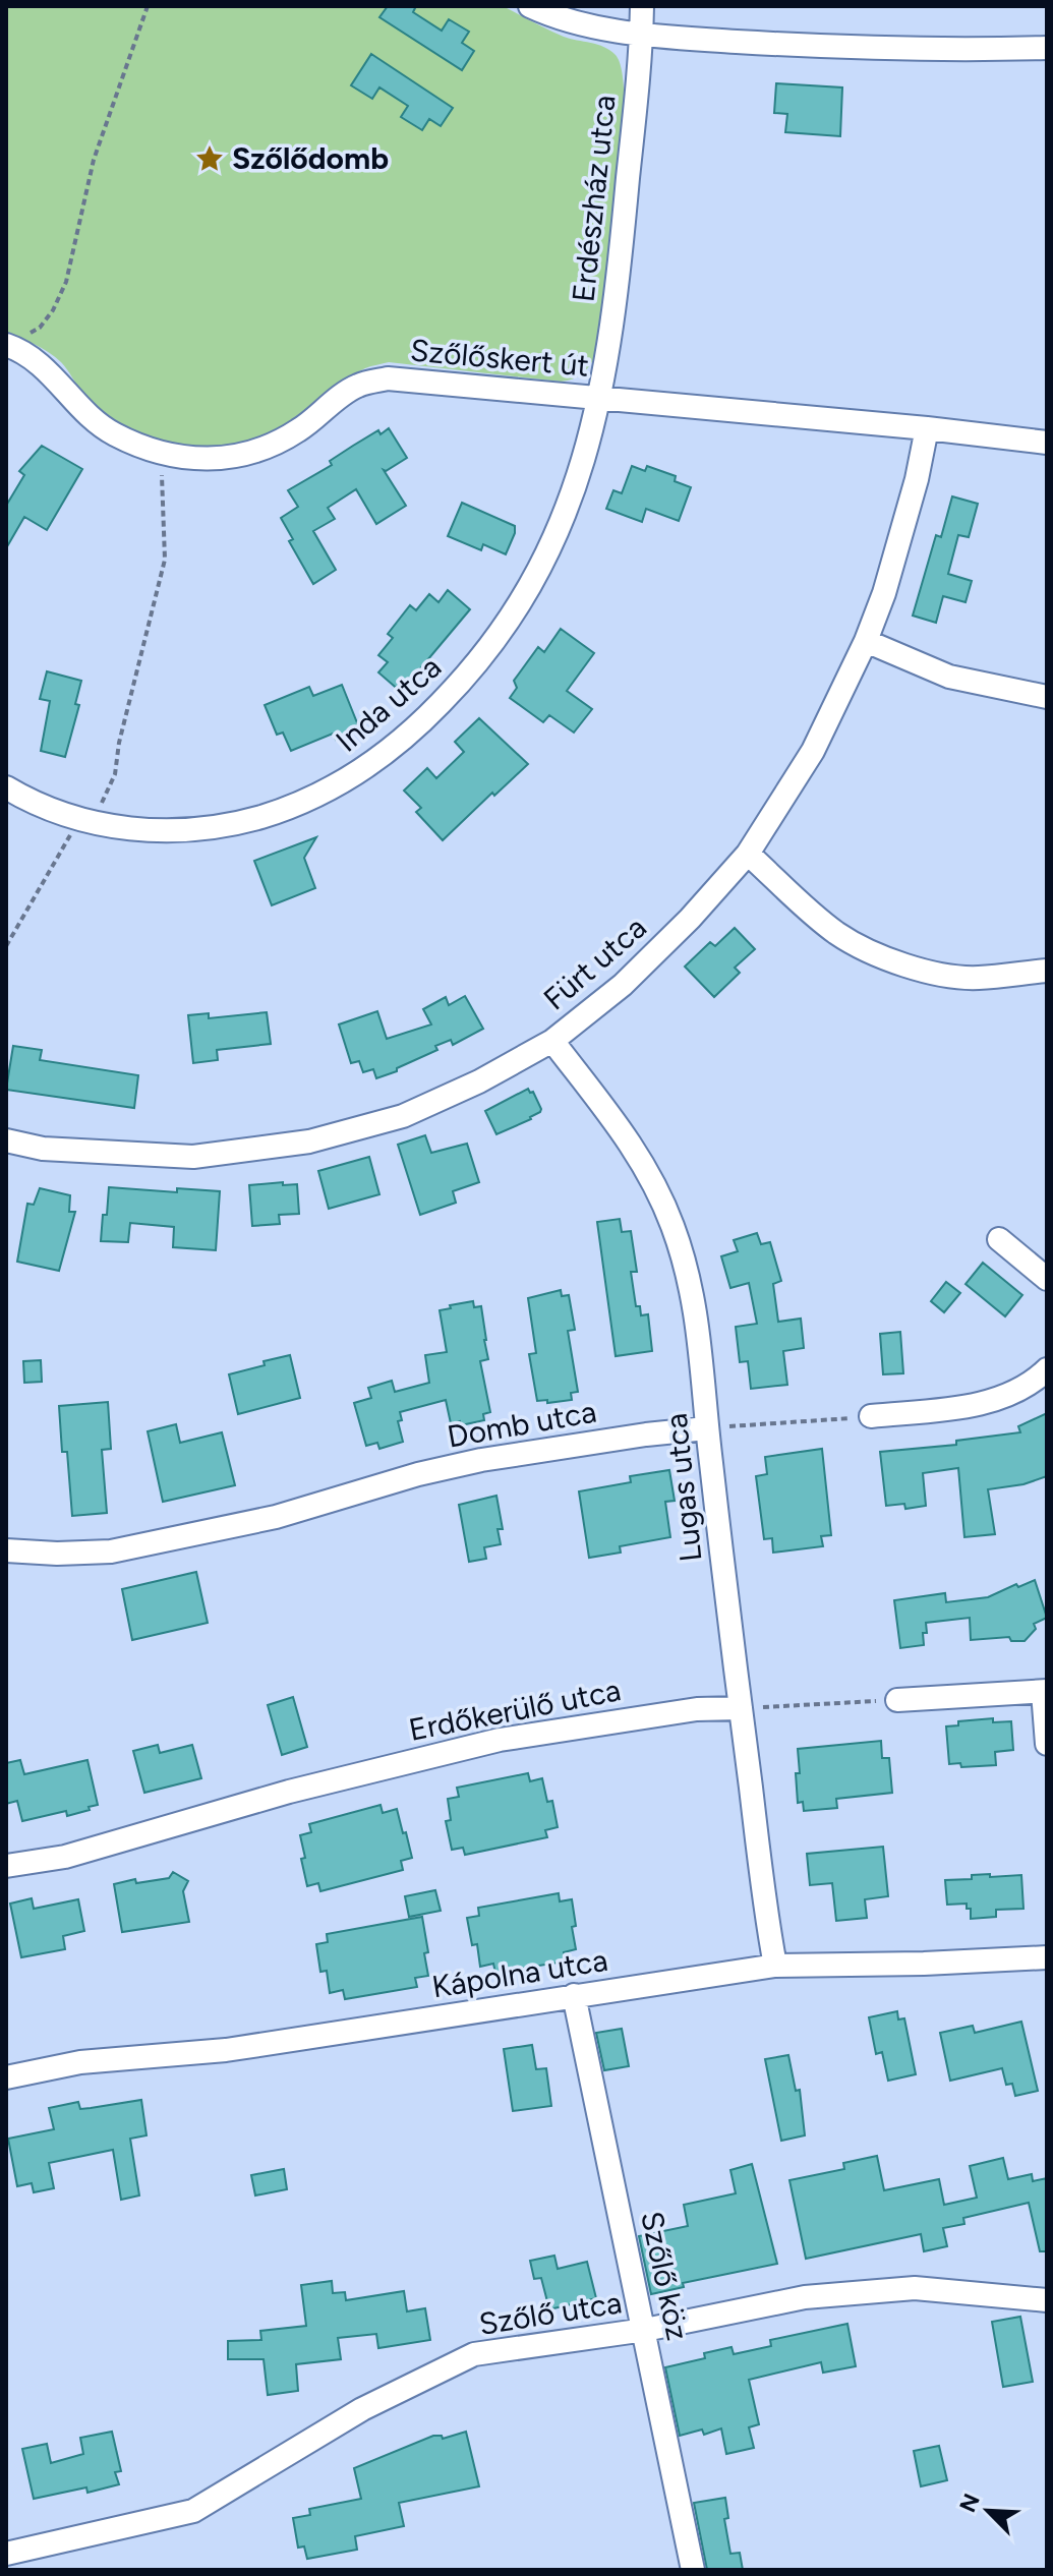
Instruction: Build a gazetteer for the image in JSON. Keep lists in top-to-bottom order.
{
  "streets": {
    "street": [
      "Erdészház utca",
      "Szőlőskert út",
      "Inda utca",
      "Fürt utca",
      "Domb utca",
      "Lugas utca",
      "Erdőkerülő utca",
      "Kápolna utca",
      "Szőlő köz",
      "Szőlő utca"
    ]
  },
  "crossings": [
    ["Erdészház utca", "Szőlőskert út"],
    ["Erdészház utca", "Inda utca"],
    ["Szőlőskert út", "Inda utca"],
    ["Szőlőskert út", "Fürt utca"],
    ["Fürt utca", "Lugas utca"],
    ["Domb utca", "Lugas utca"],
    ["Lugas utca", "Erdőkerülő utca"],
    ["Lugas utca", "Kápolna utca"],
    ["Kápolna utca", "Szőlő köz"],
    ["Szőlő köz", "Szőlő utca"]
  ],
  "places": {
    "place": ["Szőlődomb"]
  },
  "north": "top left"
}
